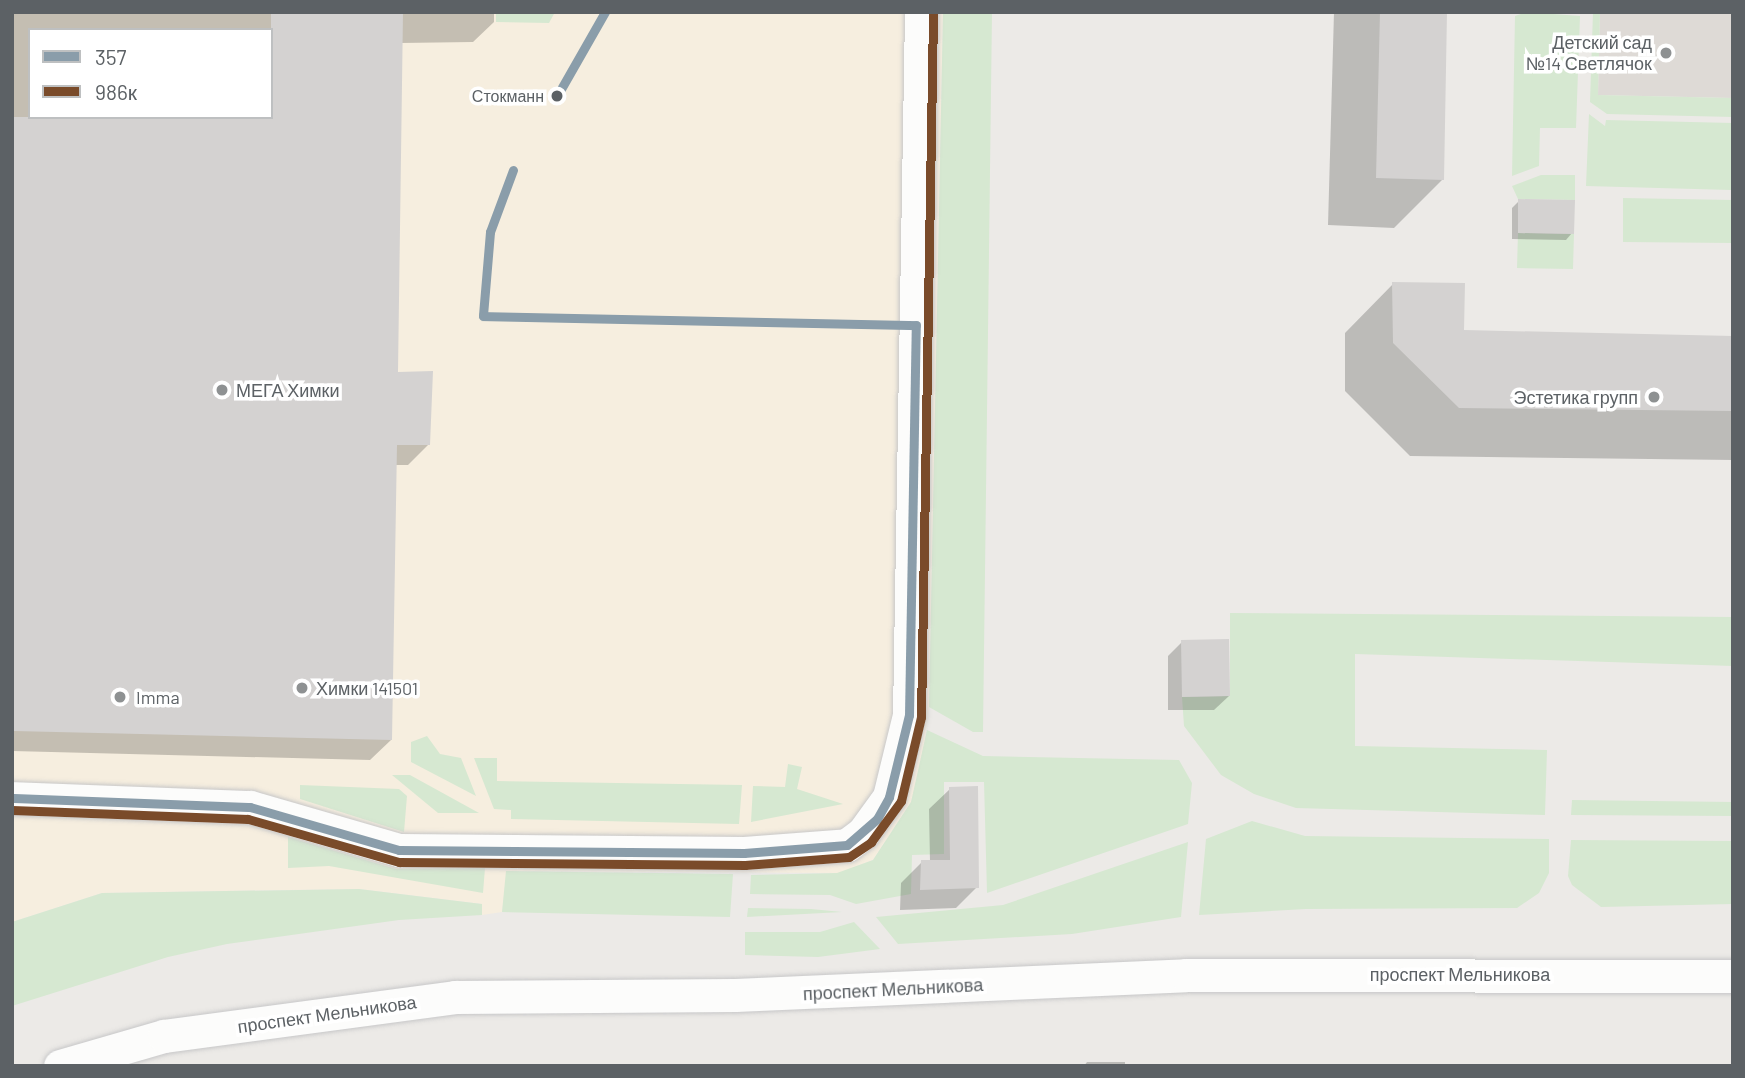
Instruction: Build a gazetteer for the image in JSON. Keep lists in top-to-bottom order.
{
  "streets": {
    "street": ["проспект Мельникова"]
  },
  "places": [
    "Детский сад №14 Светлячок",
    "Стокманн",
    "МЕГА Химки",
    "Эстетика групп",
    "Химки 141501",
    "Imma"
  ],
  "lines": ["transit line 357", "transit line 986к"],
  "legend": ["357", "986к"]
}
